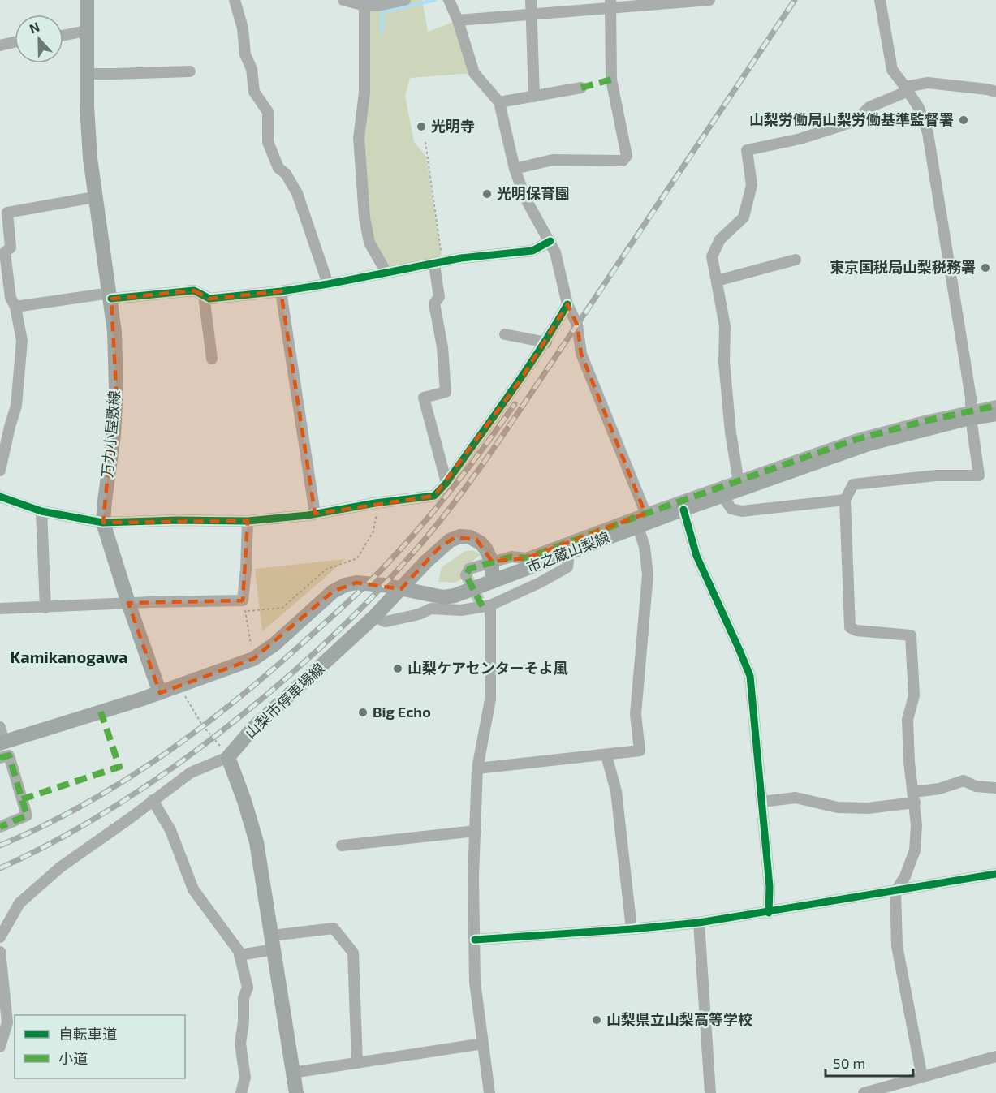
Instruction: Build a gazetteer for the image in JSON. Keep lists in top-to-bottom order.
{
  "streets": {
    "main road": ["万力小屋敷線", "市之蔵山梨線", "山梨市停車場線"]
  },
  "crossings": [
    ["万力小屋敷線", "市之蔵山梨線"]
  ],
  "districts": ["Kamikanogawa"],
  "places": [
    "山梨労働局山梨労働基準監督署",
    "光明寺",
    "光明保育園",
    "東京国税局山梨税務署",
    "山梨ケアセンターそよ風",
    "Big Echo",
    "山梨県立山梨高等学校"
  ],
  "legend": ["自転車道", "小道"],
  "scale_bar": "50 m",
  "north": "top"
}
